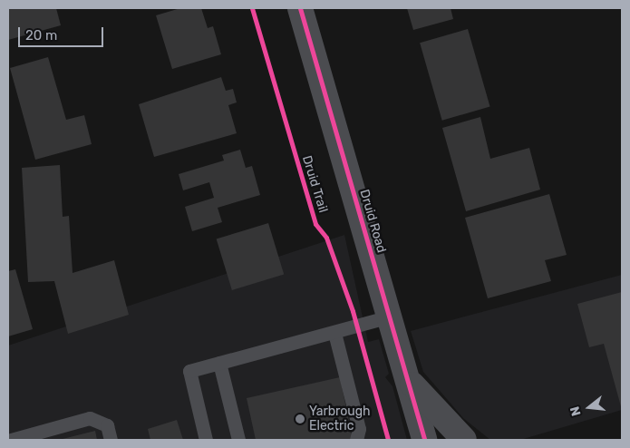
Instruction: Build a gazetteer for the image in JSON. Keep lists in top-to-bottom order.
{
  "streets": {
    "street": ["Druid Road"],
    "cycle path": ["Druid Trail"]
  },
  "places": ["Yarbrough Electric"],
  "scale_bar": "20 m",
  "north": "left"
}
